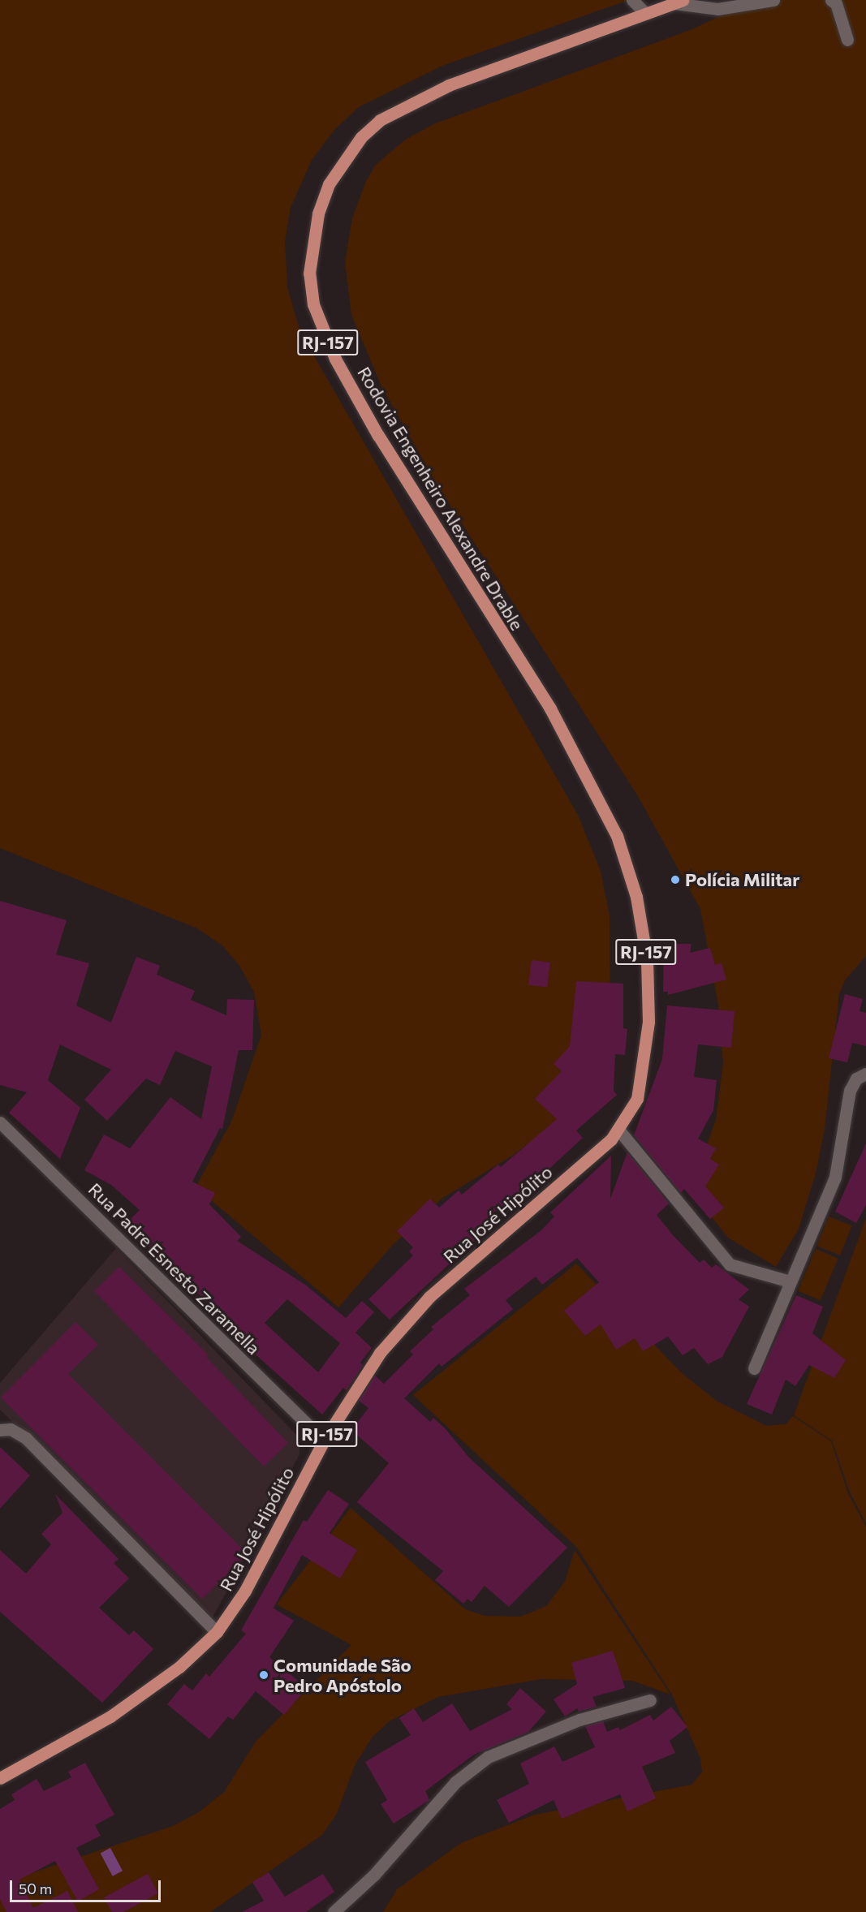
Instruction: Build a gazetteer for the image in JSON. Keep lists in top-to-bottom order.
{
  "streets": {
    "main road": ["RJ-157", "Rodovia Engenheiro Alexandre Drable", "Rua José Hipólito"],
    "street": ["Rua Padre Esnesto Zaramella"]
  },
  "crossings": [
    ["Rodovia Engenheiro Alexandre Drable", "Rua José Hipólito"],
    ["Rua José Hipólito", "Rua Padre Esnesto Zaramella"]
  ],
  "places": ["Polícia Militar", "Comunidade São Pedro Apóstolo"],
  "scale_bar": "50 m"
}
